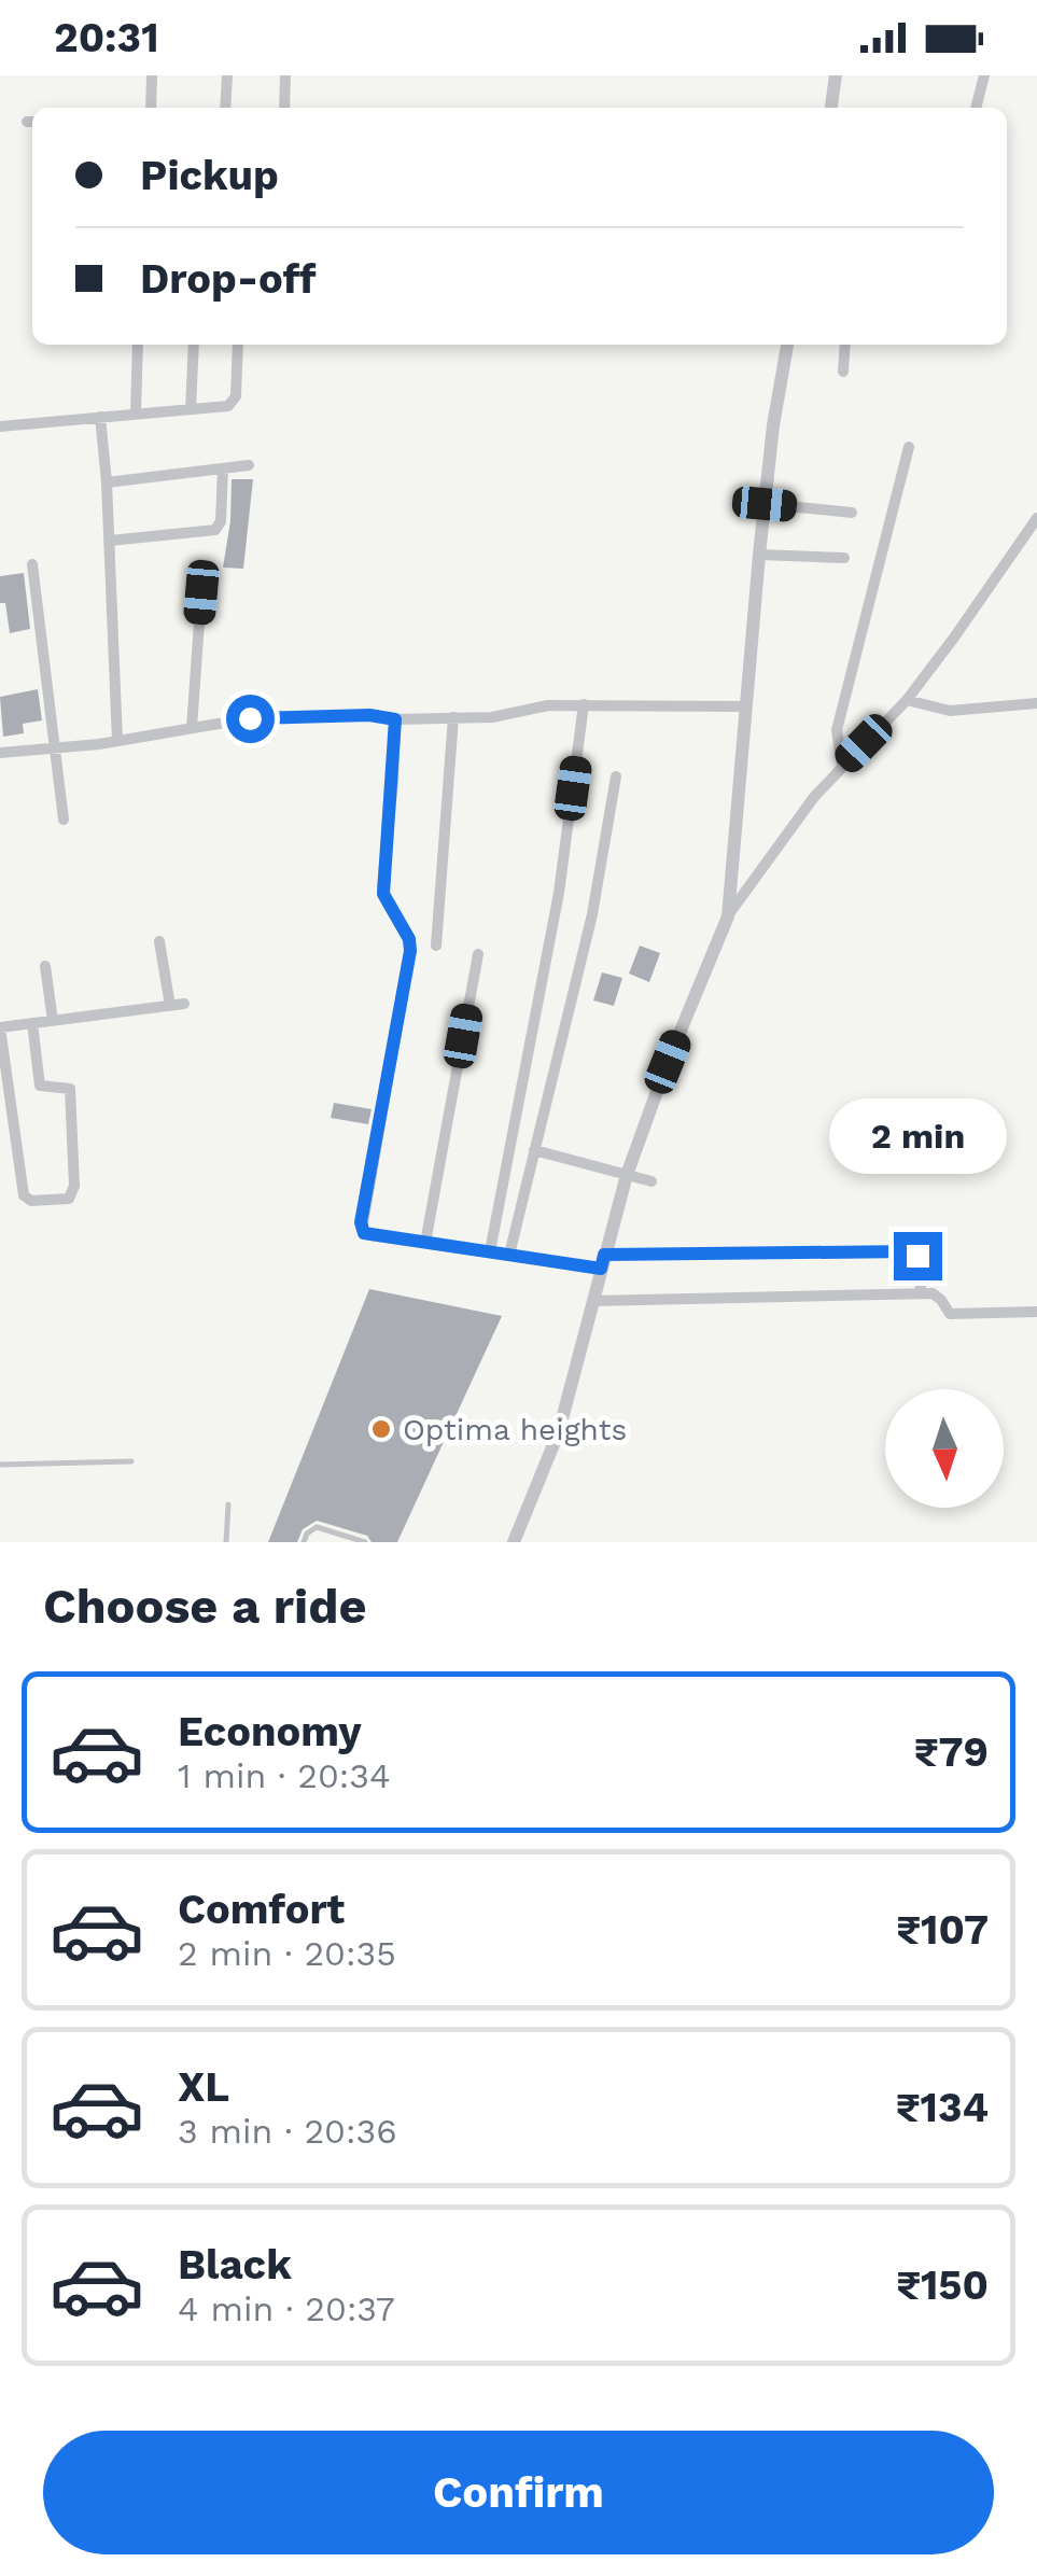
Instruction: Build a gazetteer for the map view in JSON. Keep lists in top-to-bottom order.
{
  "places": ["Optima heights"],
  "north": "bottom",
  "page": {
    "status": "20:31",
    "banner": ["Pickup", "Drop-off"],
    "bubble": "2 min",
    "heading": "Choose a ride",
    "list": [
      {
        "name": "Economy",
        "note": "1 min · 20:34",
        "value": "₹79"
      },
      {
        "name": "Comfort",
        "note": "2 min · 20:35",
        "value": "₹107"
      },
      {
        "name": "XL",
        "note": "3 min · 20:36",
        "value": "₹134"
      },
      {
        "name": "Black",
        "note": "4 min · 20:37",
        "value": "₹150"
      }
    ],
    "buttons": "Confirm"
  }
}
